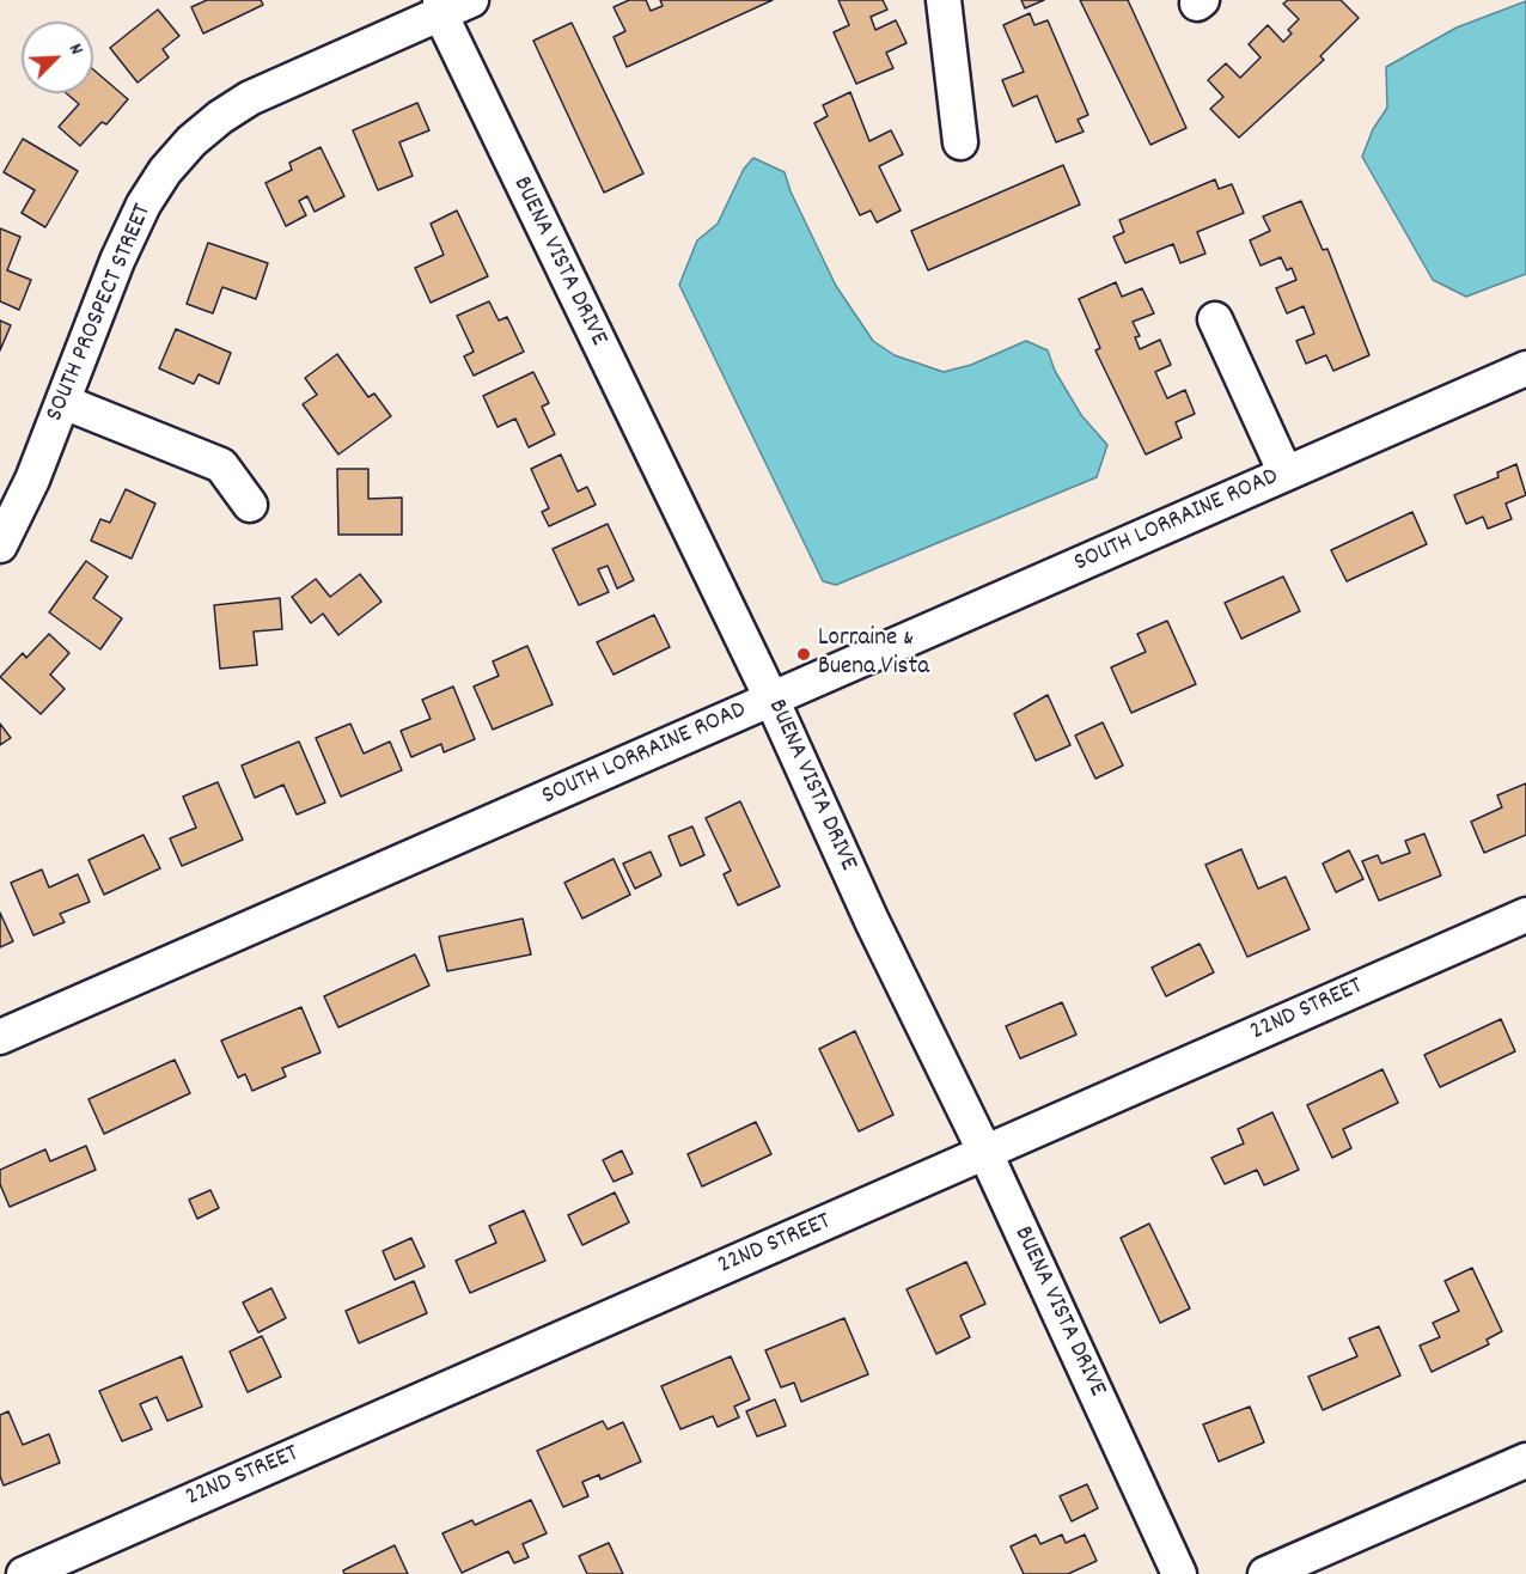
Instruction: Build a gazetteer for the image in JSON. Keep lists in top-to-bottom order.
{
  "streets": {
    "street": [
      "BUENA VISTA DRIVE",
      "SOUTH PROSPECT STREET",
      "SOUTH LORRAINE ROAD",
      "22ND STREET"
    ]
  },
  "crossings": [
    ["BUENA VISTA DRIVE", "SOUTH PROSPECT STREET"],
    ["BUENA VISTA DRIVE", "SOUTH LORRAINE ROAD"],
    ["BUENA VISTA DRIVE", "22ND STREET"]
  ],
  "places": ["Lorraine & Buena Vista"],
  "north": "top right"
}
